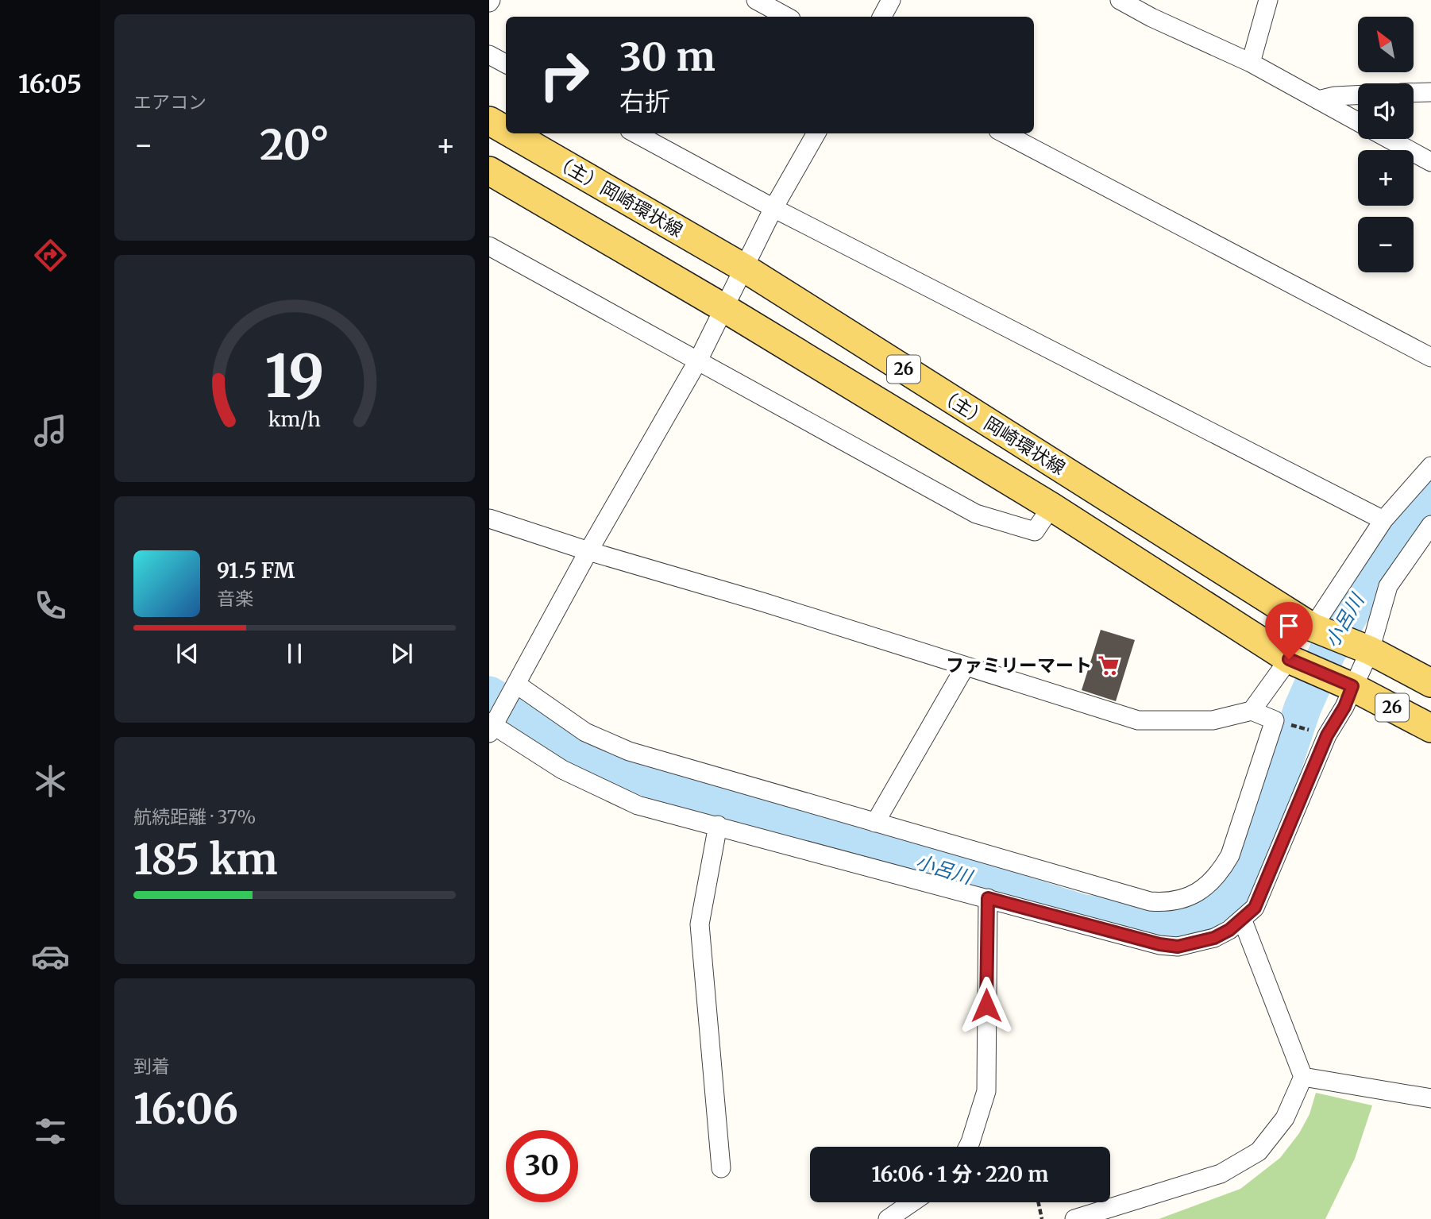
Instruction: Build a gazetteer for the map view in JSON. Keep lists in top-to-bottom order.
{
  "streets": {
    "main road": ["（主）岡崎環状線", "26"]
  },
  "water": ["小呂川"],
  "places": {
    "supermarket": ["ファミリーマート"]
  },
  "north": "top left",
  "page": {
    "tabs": "16:05",
    "tile": [
      "エアコン",
      ["航続距離 · 37%", "185 km"],
      ["到着", "16:06"]
    ],
    "map_buttons": ["+", "−"],
    "turn": ["30 m", "右折"],
    "heat": ["−", "20°", "+"],
    "song": ["91.5 FM", "音楽"],
    "limit": "30",
    "trip": "16:06 · 1 分 · 220 m",
    "gauge": ["19", "km/h"]
  }
}
